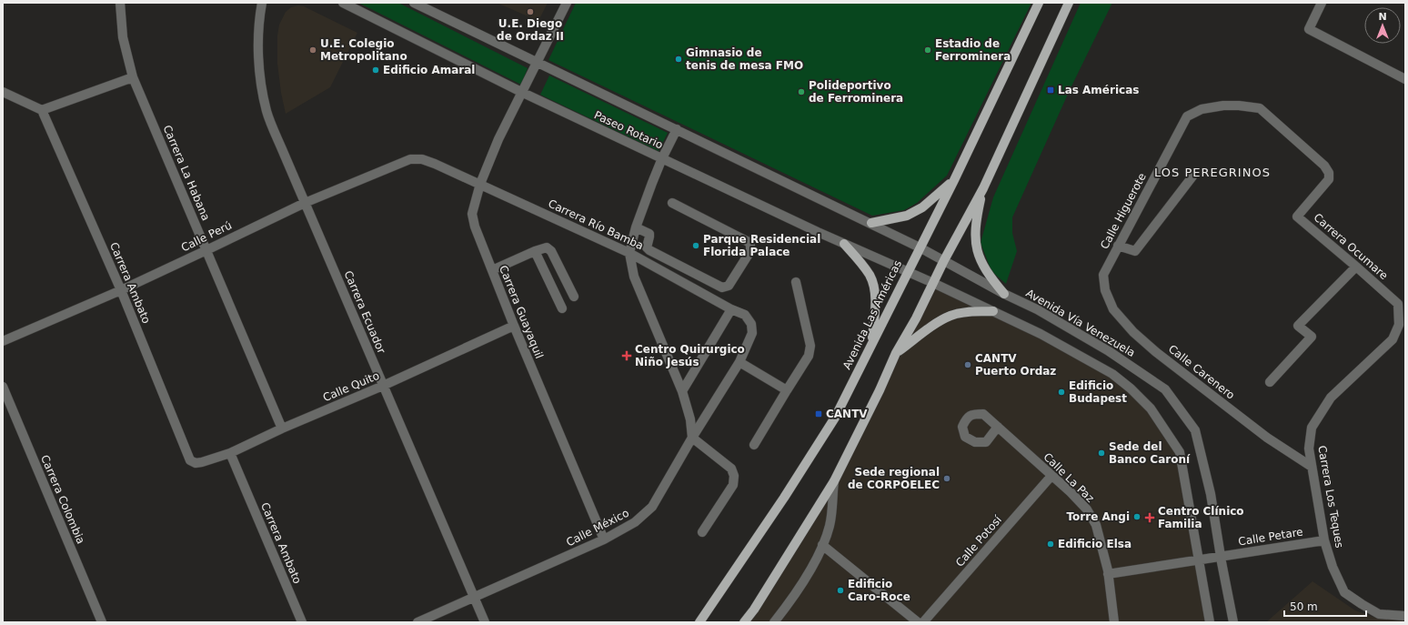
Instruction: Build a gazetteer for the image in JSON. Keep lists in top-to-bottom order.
{
  "streets": {
    "main road": ["Avenida Las Américas"],
    "street": [
      "Paseo Rotario",
      "Carrera La Habana",
      "Calle Higuerote",
      "Carrera Río Bamba",
      "Calle Perú",
      "Carrera Ocumare",
      "Carrera Ambato",
      "Carrera Ecuador",
      "Carrera Guayaquil",
      "Avenida Vía Venezuela",
      "Calle Carenero",
      "Calle Quito",
      "Calle La Paz",
      "Carrera Los Teques",
      "Carrera Colombia",
      "Calle México",
      "Calle Petare",
      "Calle Potosí"
    ]
  },
  "crossings": [
    ["Paseo Rotario", "Carrera Guayaquil"],
    ["Paseo Rotario", "Avenida Las Américas"],
    ["Paseo Rotario", "Avenida Vía Venezuela"],
    ["Carrera La Habana", "Calle Perú"],
    ["Carrera La Habana", "Calle Quito"],
    ["Calle Higuerote", "Carrera Ocumare"],
    ["Calle Higuerote", "Calle Carenero"],
    ["Carrera Río Bamba", "Calle Perú"],
    ["Carrera Río Bamba", "Carrera Guayaquil"],
    ["Carrera Río Bamba", "Calle México"],
    ["Calle Perú", "Carrera Ambato"],
    ["Calle Perú", "Carrera Ecuador"],
    ["Carrera Ocumare", "Carrera Los Teques"],
    ["Carrera Ambato", "Calle Quito"],
    ["Carrera Ecuador", "Calle Quito"],
    ["Carrera Ecuador", "Calle México"],
    ["Carrera Guayaquil", "Calle Quito"],
    ["Carrera Guayaquil", "Calle México"],
    ["Avenida Las Américas", "Avenida Vía Venezuela"],
    ["Avenida Vía Venezuela", "Calle Petare"],
    ["Calle Carenero", "Carrera Los Teques"],
    ["Calle La Paz", "Calle Petare"],
    ["Calle La Paz", "Calle Potosí"],
    ["Carrera Los Teques", "Calle Petare"]
  ],
  "districts": ["LOS PEREGRINOS"],
  "places": {
    "other": [
      "U.E. Diego de Ordaz II",
      "U.E. Colegio Metropolitano",
      "Estadio de Ferrominera",
      "Gimnasio de tenis de mesa FMO",
      "Edificio Amaral",
      "Polideportivo de Ferrominera",
      "Parque Residencial Florida Palace",
      "CANTV Puerto Ordaz",
      "Edificio Budapest",
      "Sede del Banco Caroní",
      "Sede regional de CORPOELEC",
      "Torre Angi",
      "Edificio Elsa",
      "Edificio Caro-Roce"
    ],
    "transit": ["Las Américas", "CANTV"],
    "health": ["Centro Quirurgico Niño Jesús", "Centro Clínico Familia"]
  },
  "scale_bar": "50 m",
  "north": "top"
}
